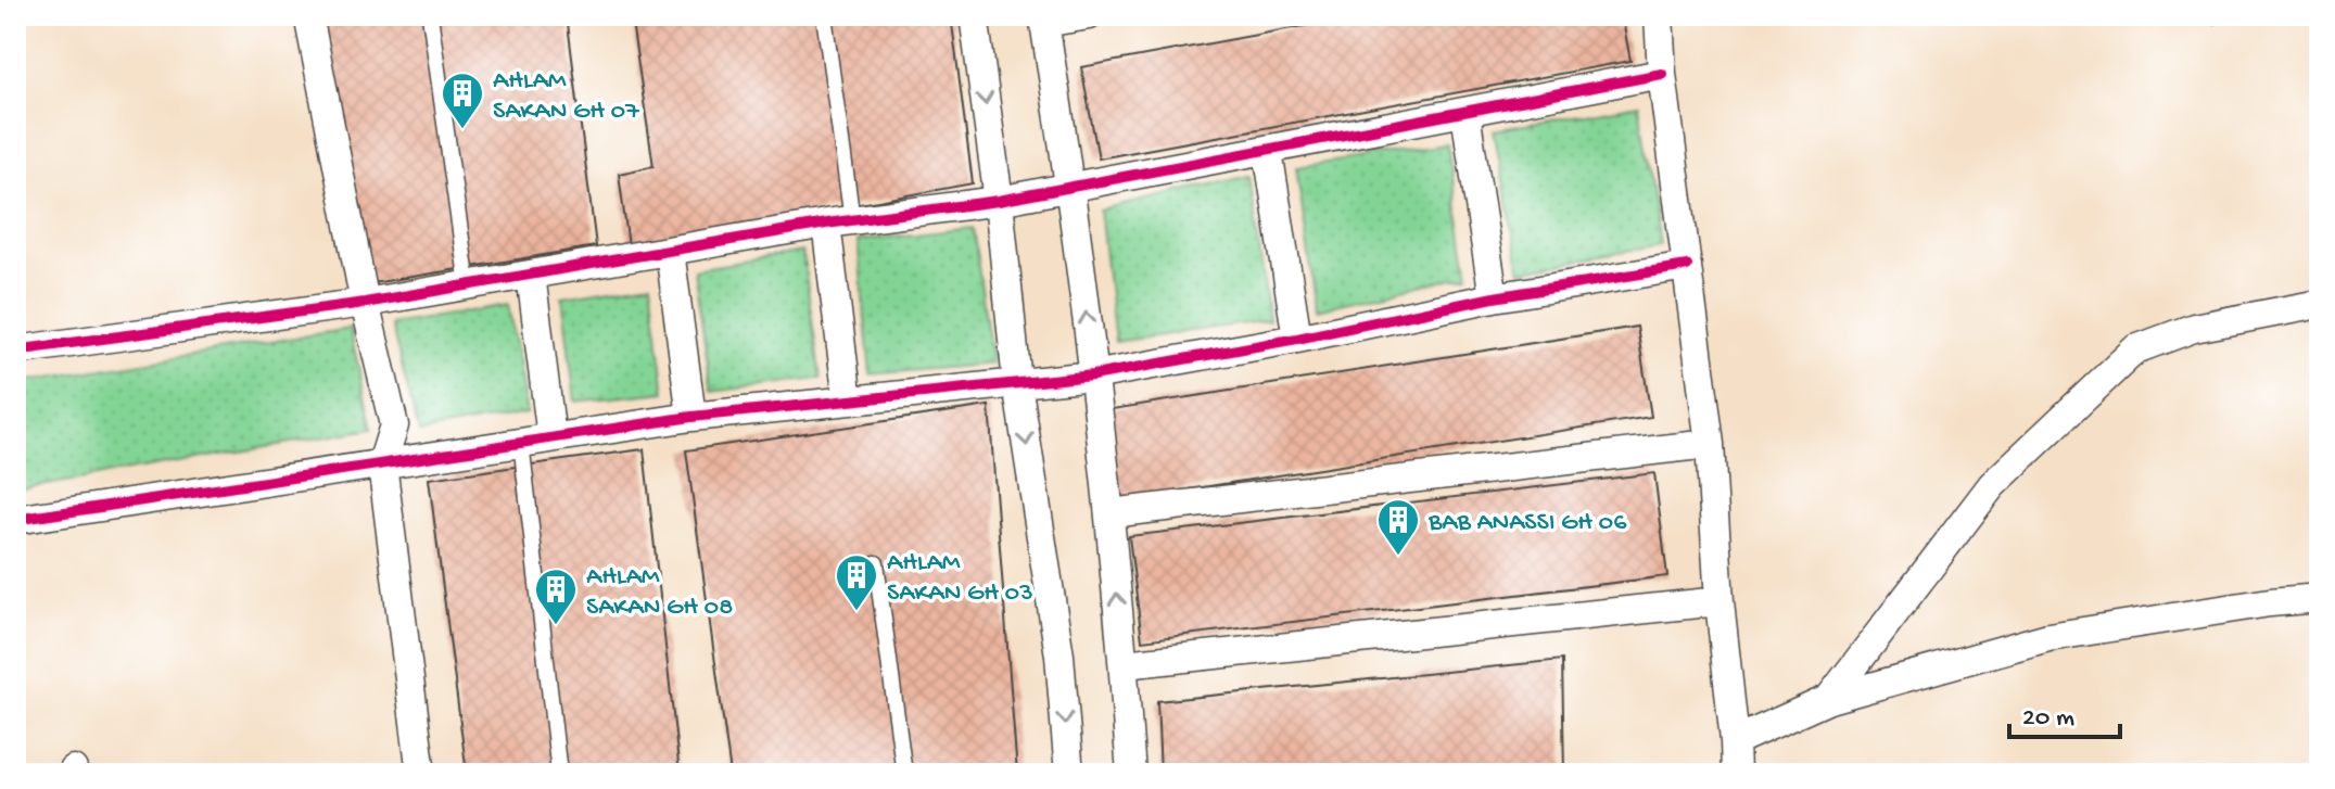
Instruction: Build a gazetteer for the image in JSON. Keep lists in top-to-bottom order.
{
  "places": {
    "building": [
      "AHLAM SAKAN GH 07",
      "BAB ANASSI GH 06",
      "AHLAM SAKAN GH 03",
      "AHLAM SAKAN GH 08"
    ]
  },
  "scale_bar": "20 m"
}
